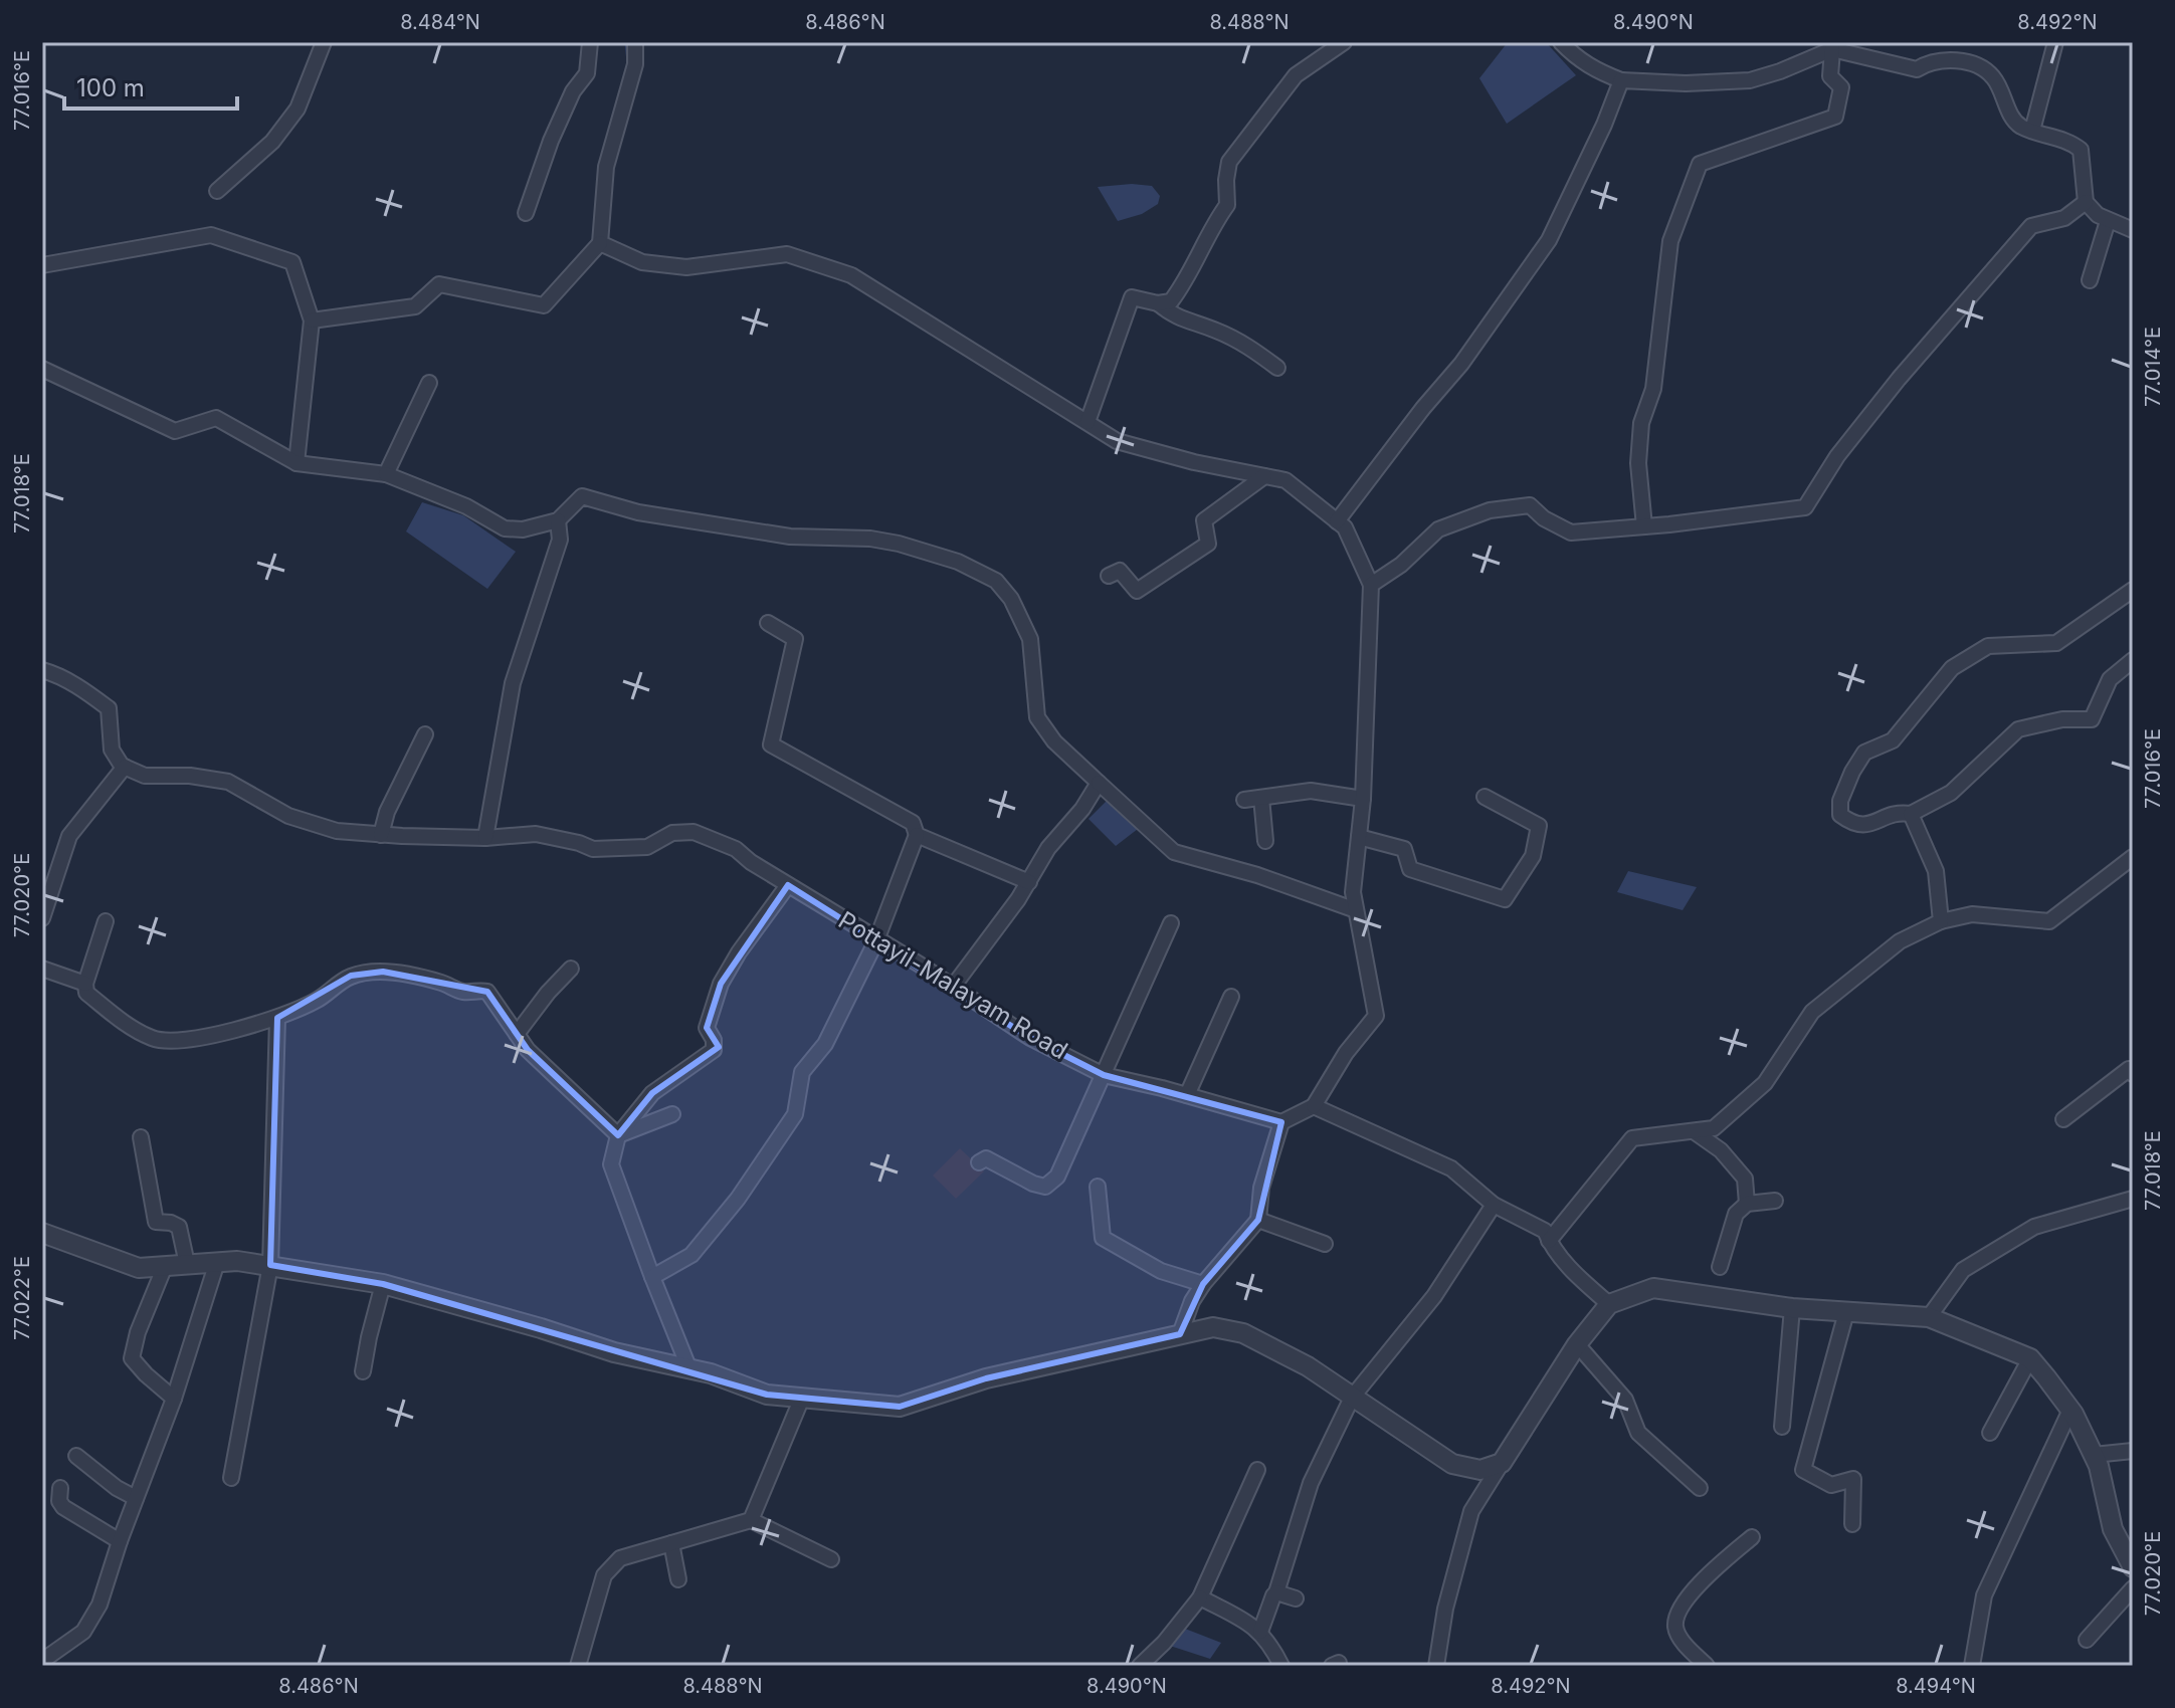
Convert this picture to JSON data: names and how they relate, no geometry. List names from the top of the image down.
{
  "streets": {
    "street": ["Pottayil-Malayam Road"]
  },
  "scale_bar": "100 m",
  "coordinates": [
    "8.484°N",
    "8.486°N",
    "8.488°N",
    "8.490°N",
    "8.492°N",
    "77.016°E",
    "77.014°E",
    "77.018°E",
    "77.020°E",
    "77.022°E",
    "8.494°N"
  ]
}
